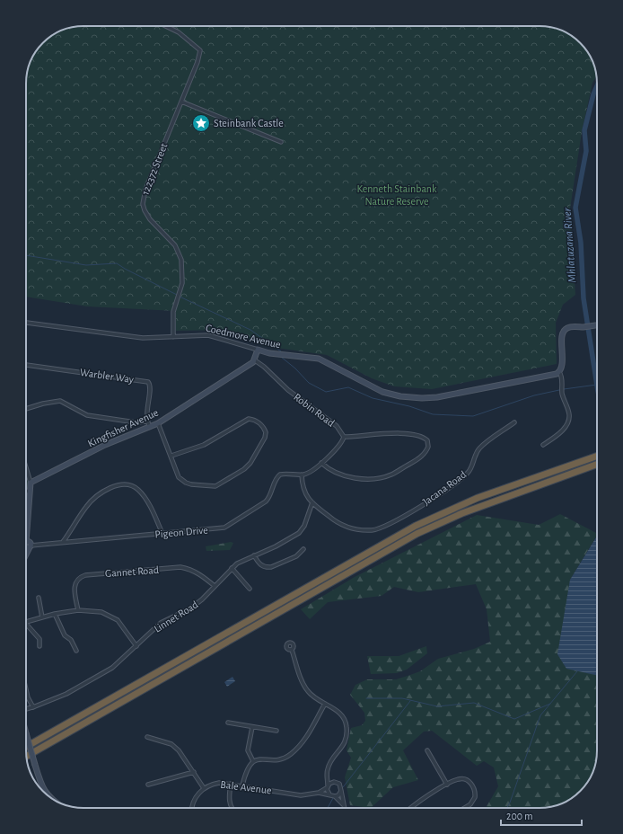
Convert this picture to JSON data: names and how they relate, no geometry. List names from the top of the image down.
{
  "streets": {
    "street": [
      "122372 Street",
      "Coedmore Avenue",
      "Warbler Way",
      "Robin Road",
      "Kingfisher Avenue",
      "Jacana Road",
      "Pigeon Drive",
      "Gannet Road",
      "Linnet Road",
      "Bale Avenue"
    ]
  },
  "crossings": [
    ["122372 Street", "Coedmore Avenue"],
    ["Robin Road", "Kingfisher Avenue"],
    ["Robin Road", "Pigeon Drive"],
    ["Jacana Road", "Linnet Road"],
    ["Gannet Road", "Linnet Road"]
  ],
  "water": ["Mhlatuzana River"],
  "parks": ["Kenneth Stainbank Nature Reserve"],
  "places": {
    "place": ["Steinbank Castle"]
  },
  "scale_bar": "200 m"
}
